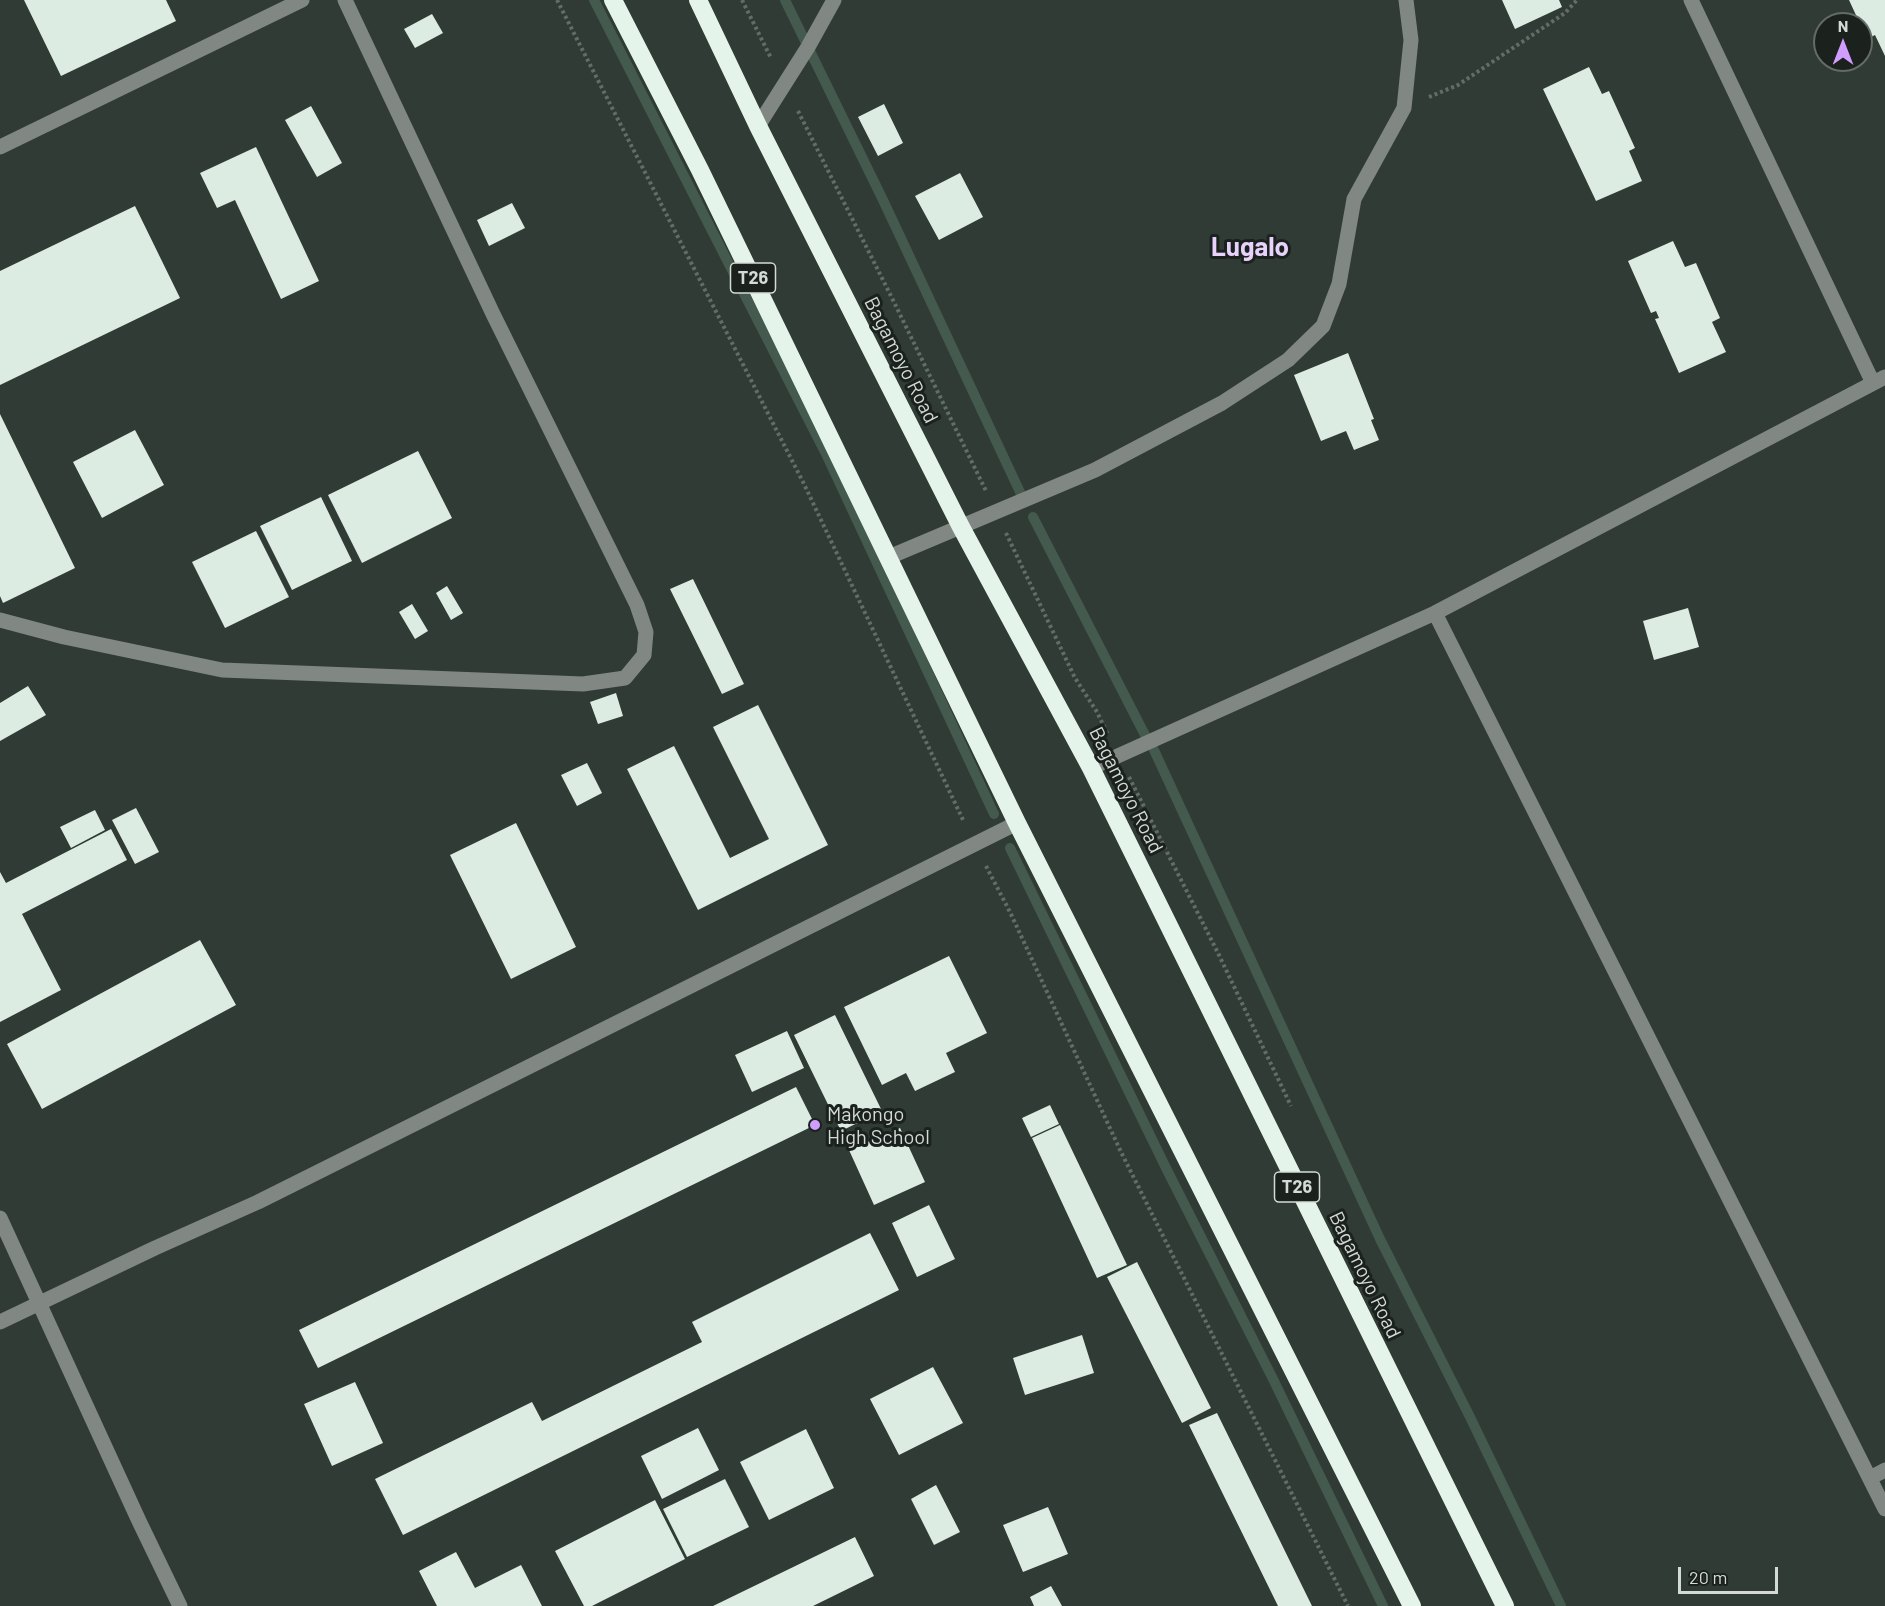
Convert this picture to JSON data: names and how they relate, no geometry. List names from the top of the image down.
{
  "streets": {
    "highway": ["T26", "Bagamoyo Road"]
  },
  "districts": ["Lugalo"],
  "places": ["Makongo High School"],
  "scale_bar": "20 m",
  "north": "top"
}
